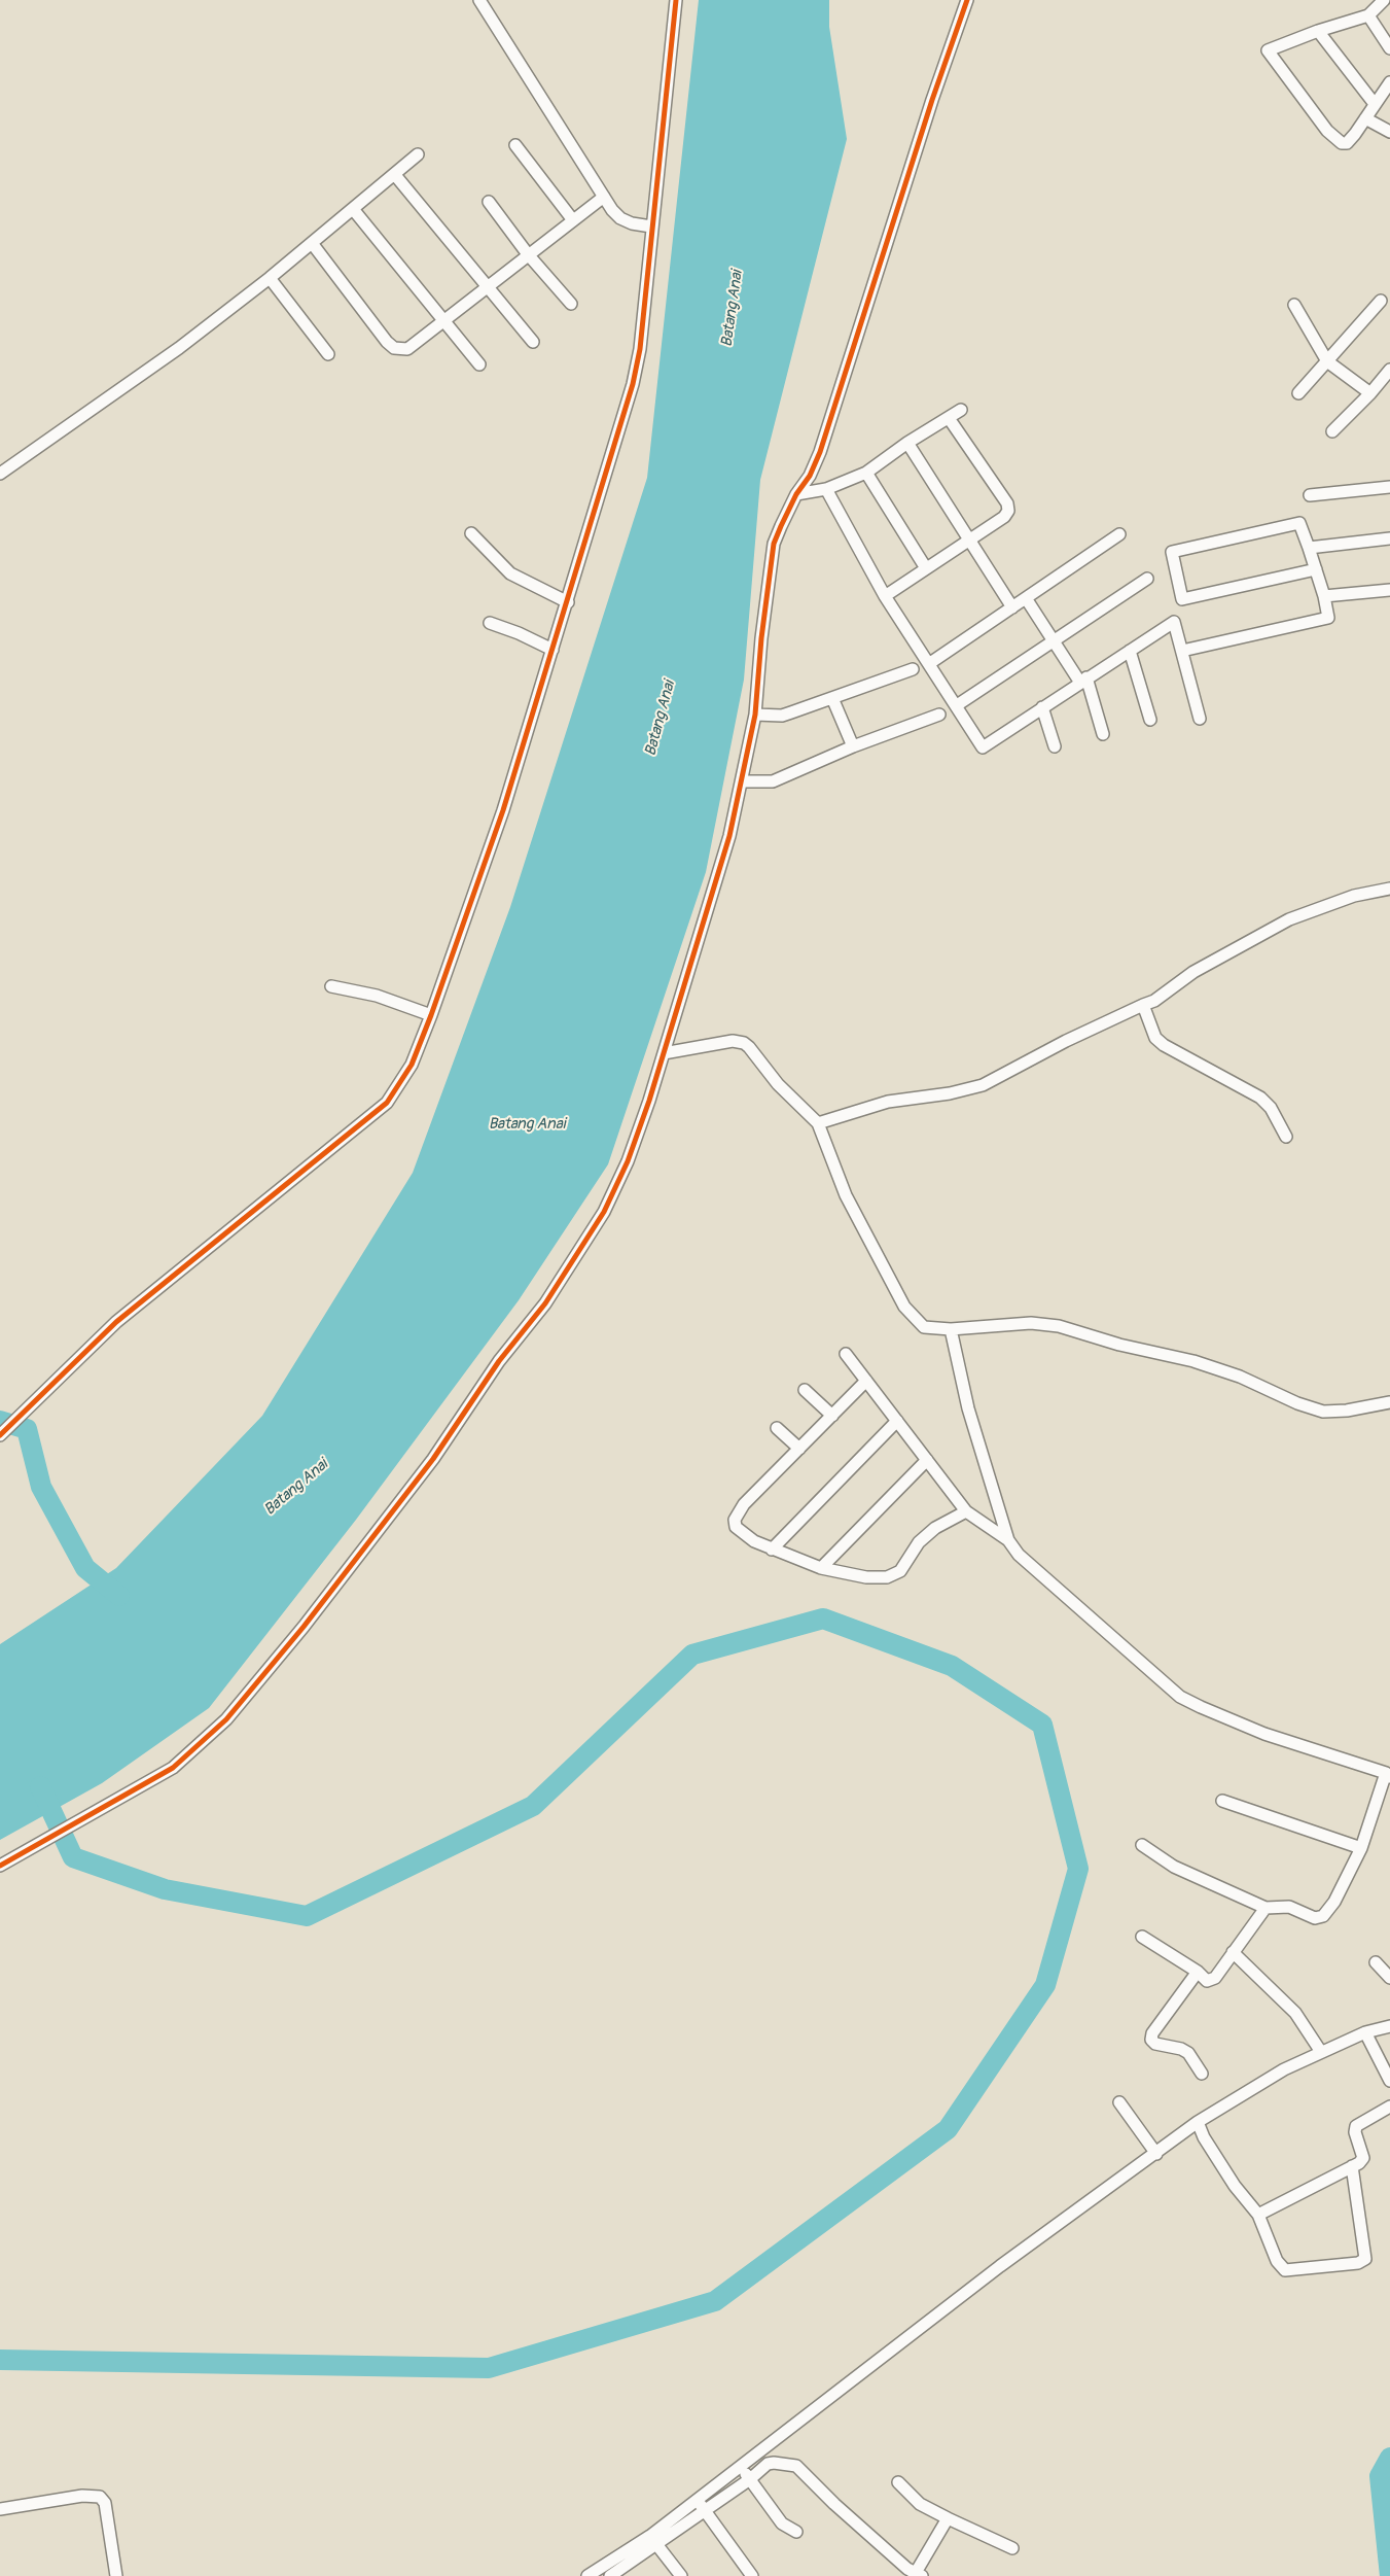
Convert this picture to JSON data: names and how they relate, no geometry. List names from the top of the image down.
{
  "water": ["Batang Anai"]
}
